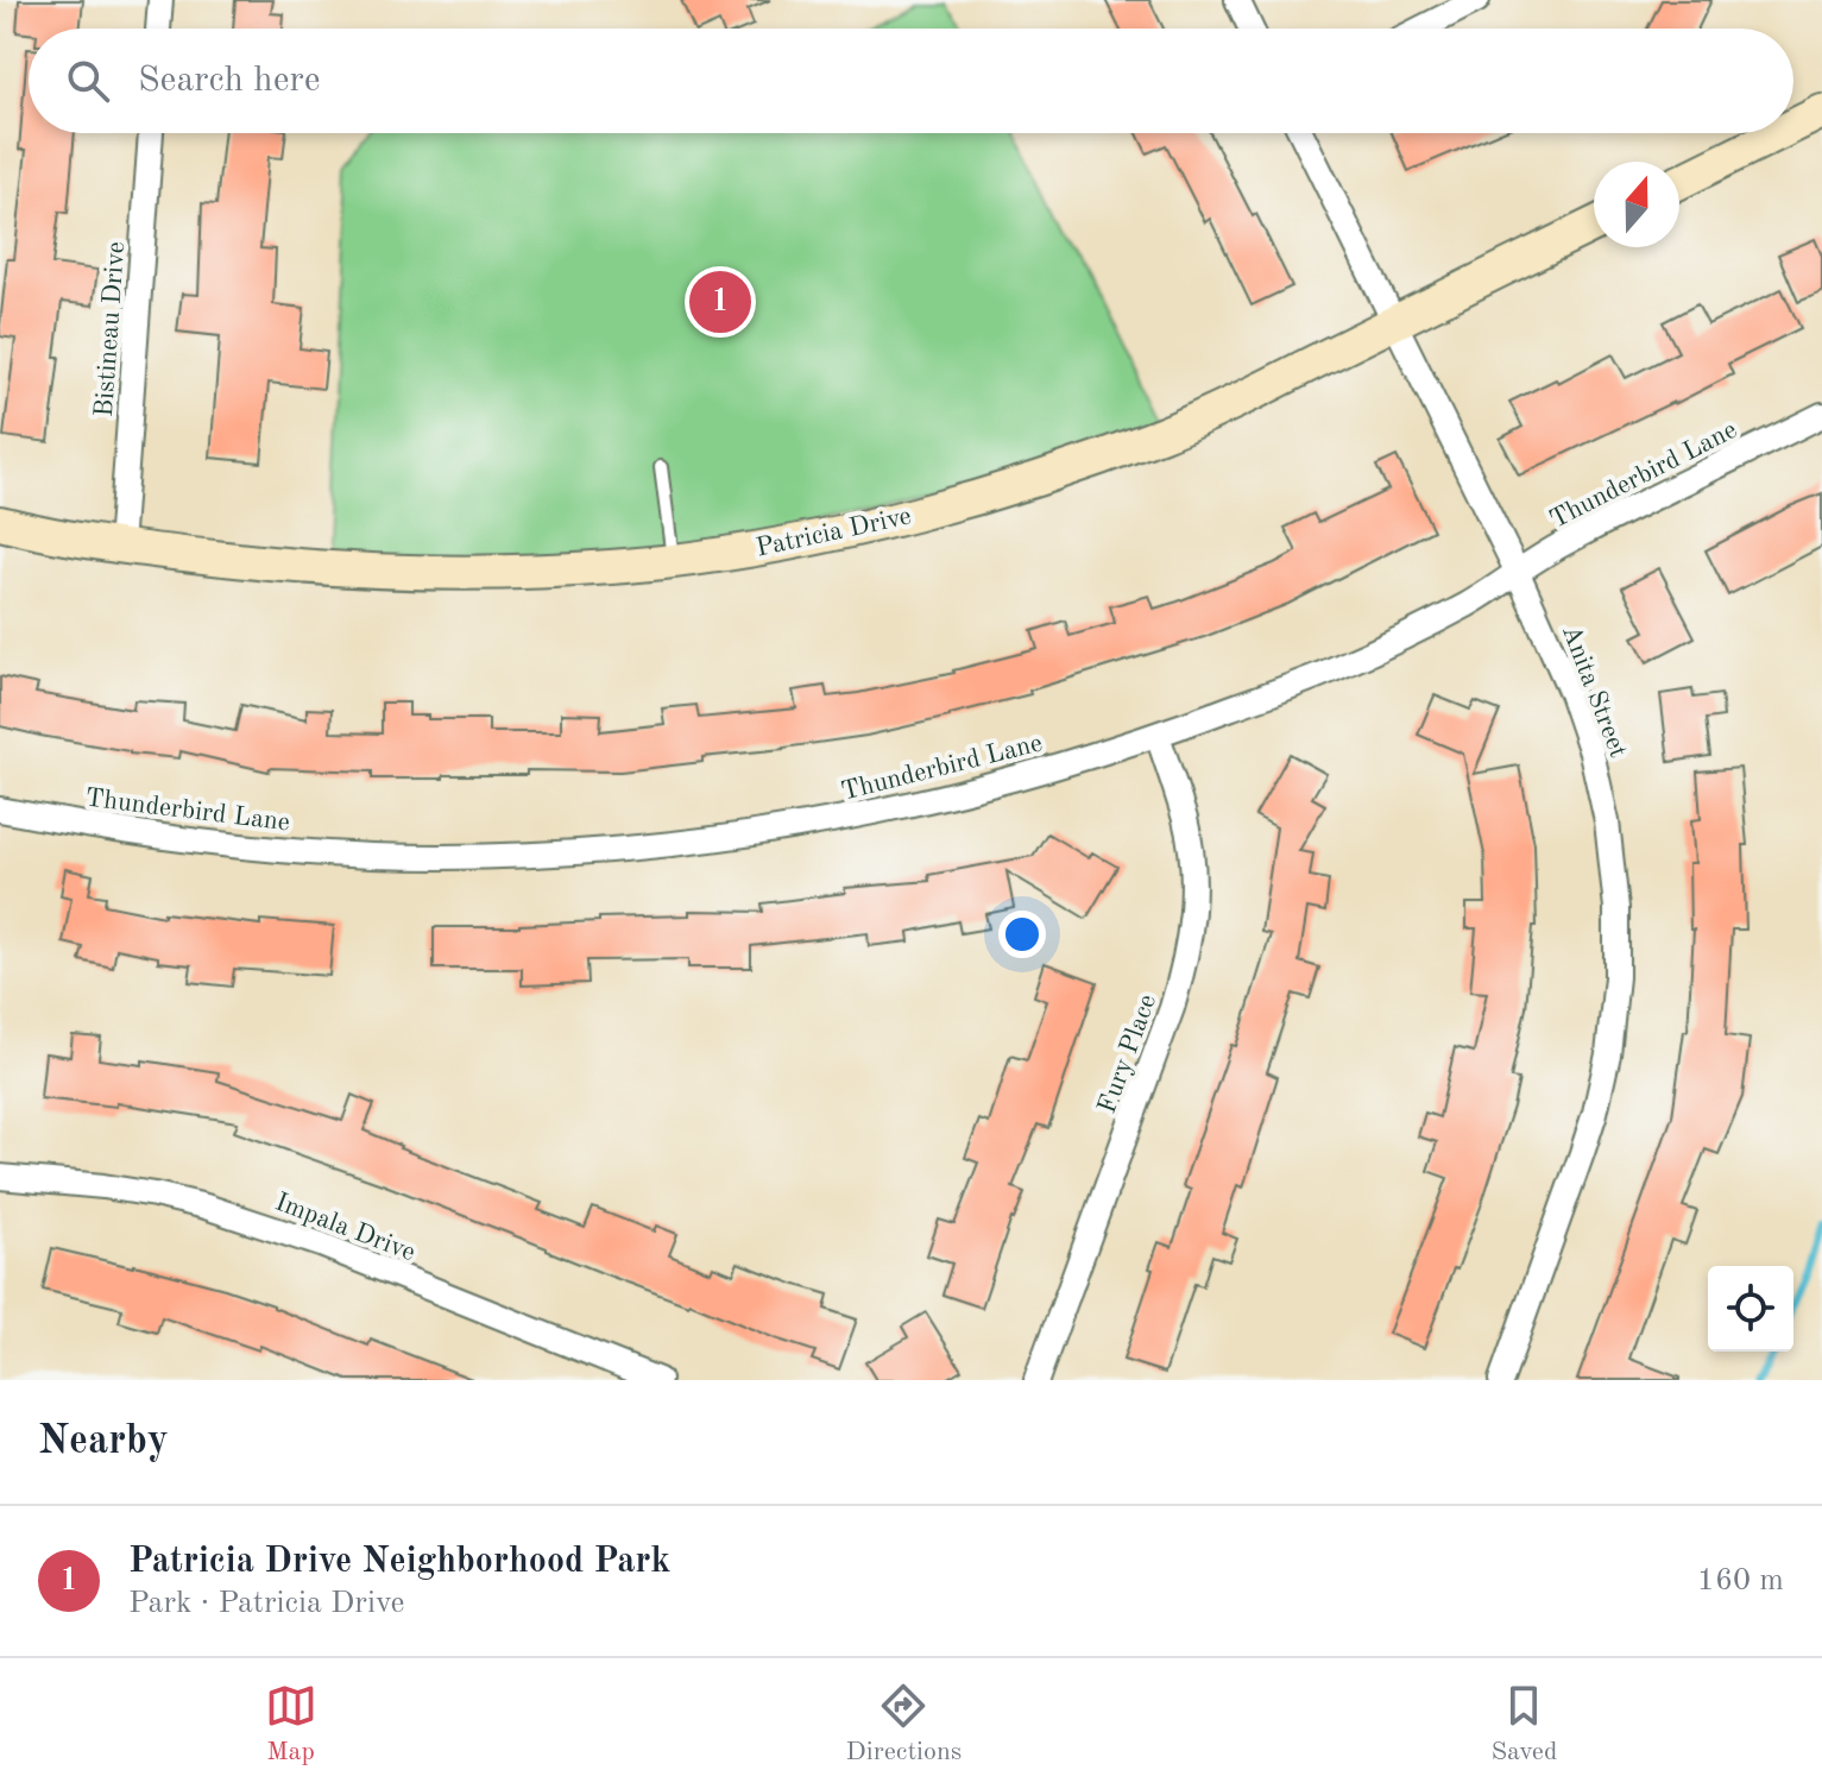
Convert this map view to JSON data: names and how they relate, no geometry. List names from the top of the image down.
{
  "streets": {
    "street": [
      "Bistineau Drive",
      "Thunderbird Lane",
      "Patricia Drive",
      "Anita Street",
      "Fury Place",
      "Impala Drive"
    ]
  },
  "crossings": [
    ["Bistineau Drive", "Patricia Drive"],
    ["Thunderbird Lane", "Anita Street"],
    ["Thunderbird Lane", "Fury Place"],
    ["Patricia Drive", "Anita Street"]
  ],
  "north": "top",
  "page": {
    "search": "Search here",
    "pins": "1",
    "heading": "Nearby",
    "list": [
      {
        "mark": "1",
        "name": "Patricia Drive Neighborhood Park",
        "note": "Park · Patricia Drive",
        "value": "160 m"
      }
    ],
    "nav": ["Map", "Directions", "Saved"]
  }
}
